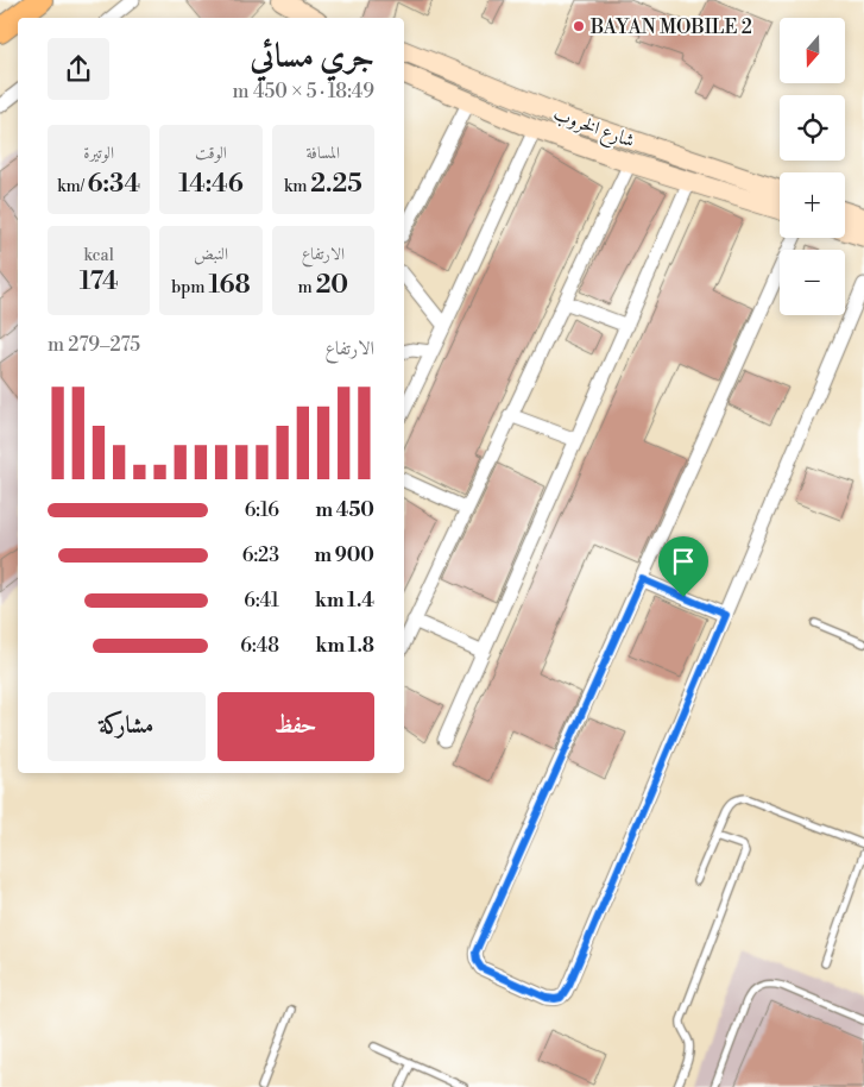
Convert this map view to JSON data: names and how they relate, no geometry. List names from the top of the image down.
{
  "streets": {
    "main road": ["شارع الخروب"]
  },
  "places": ["BAYAN MOBILE 2"],
  "north": "bottom",
  "page": {
    "map_buttons": ["+", "−"],
    "heading": ["جري مسائي", "18:49 · 5 × 450 m"],
    "stats": [
      ["المسافة", "2.25 km"],
      ["الوقت", "14:46"],
      ["الوتيرة", "6:34 /km"],
      ["الارتفاع", "20 m"],
      ["النبض", "168 bpm"],
      ["kcal", "174"]
    ],
    "chart": ["الارتفاع", "275–279 m"],
    "list": [
      {
        "name": "450 m",
        "note": "6:16"
      },
      {
        "name": "900 m",
        "note": "6:23"
      },
      {
        "name": "1.4 km",
        "note": "6:41"
      },
      {
        "name": "1.8 km",
        "note": "6:48"
      }
    ],
    "buttons": ["حفظ", "مشاركة"]
  }
}
